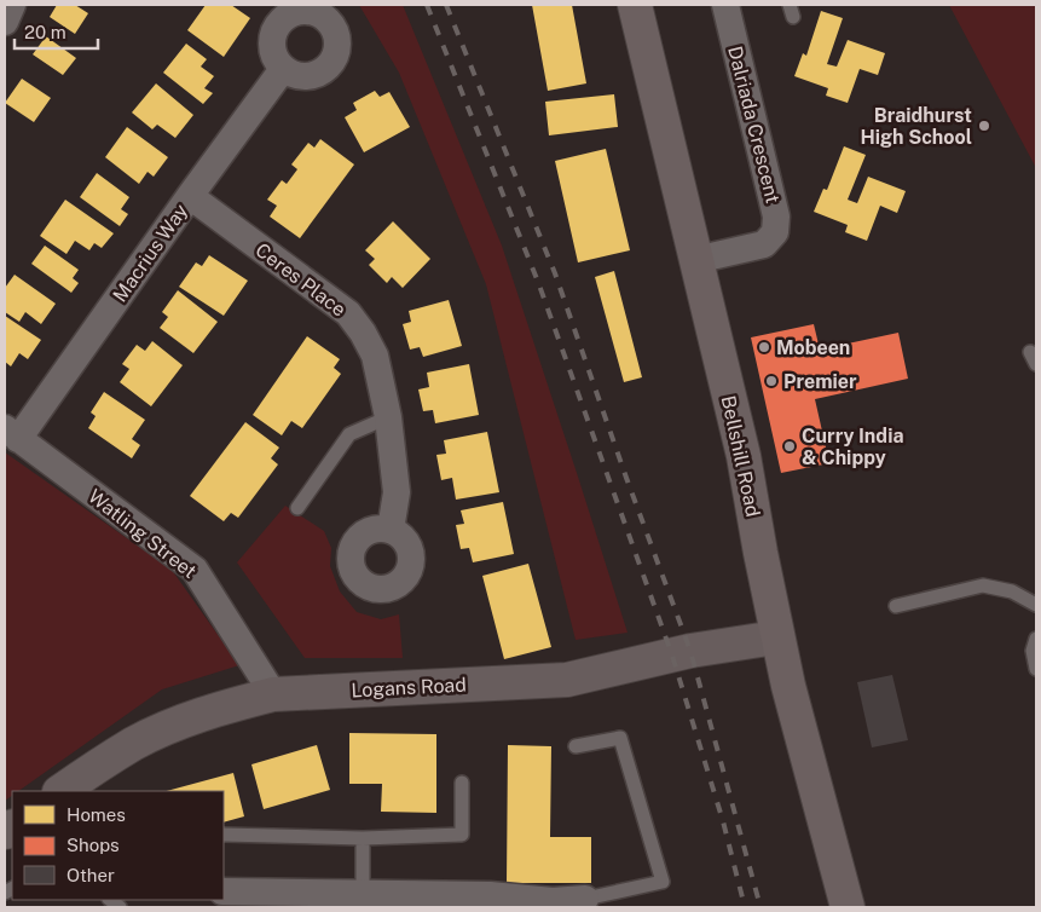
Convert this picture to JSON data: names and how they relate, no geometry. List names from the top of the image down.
{
  "streets": {
    "main road": ["Bellshill Road"],
    "street": [
      "Dalriada Crescent",
      "Macrius Way",
      "Ceres Place",
      "Watling Street",
      "Logans Road"
    ]
  },
  "crossings": [
    ["Dalriada Crescent", "Bellshill Road"],
    ["Macrius Way", "Ceres Place"],
    ["Macrius Way", "Watling Street"],
    ["Bellshill Road", "Logans Road"],
    ["Watling Street", "Logans Road"]
  ],
  "places": [
    "Braidhurst High School",
    "Mobeen",
    "Premier",
    "Curry India & Chippy"
  ],
  "legend": ["Homes", "Shops", "Other"],
  "scale_bar": "20 m"
}
